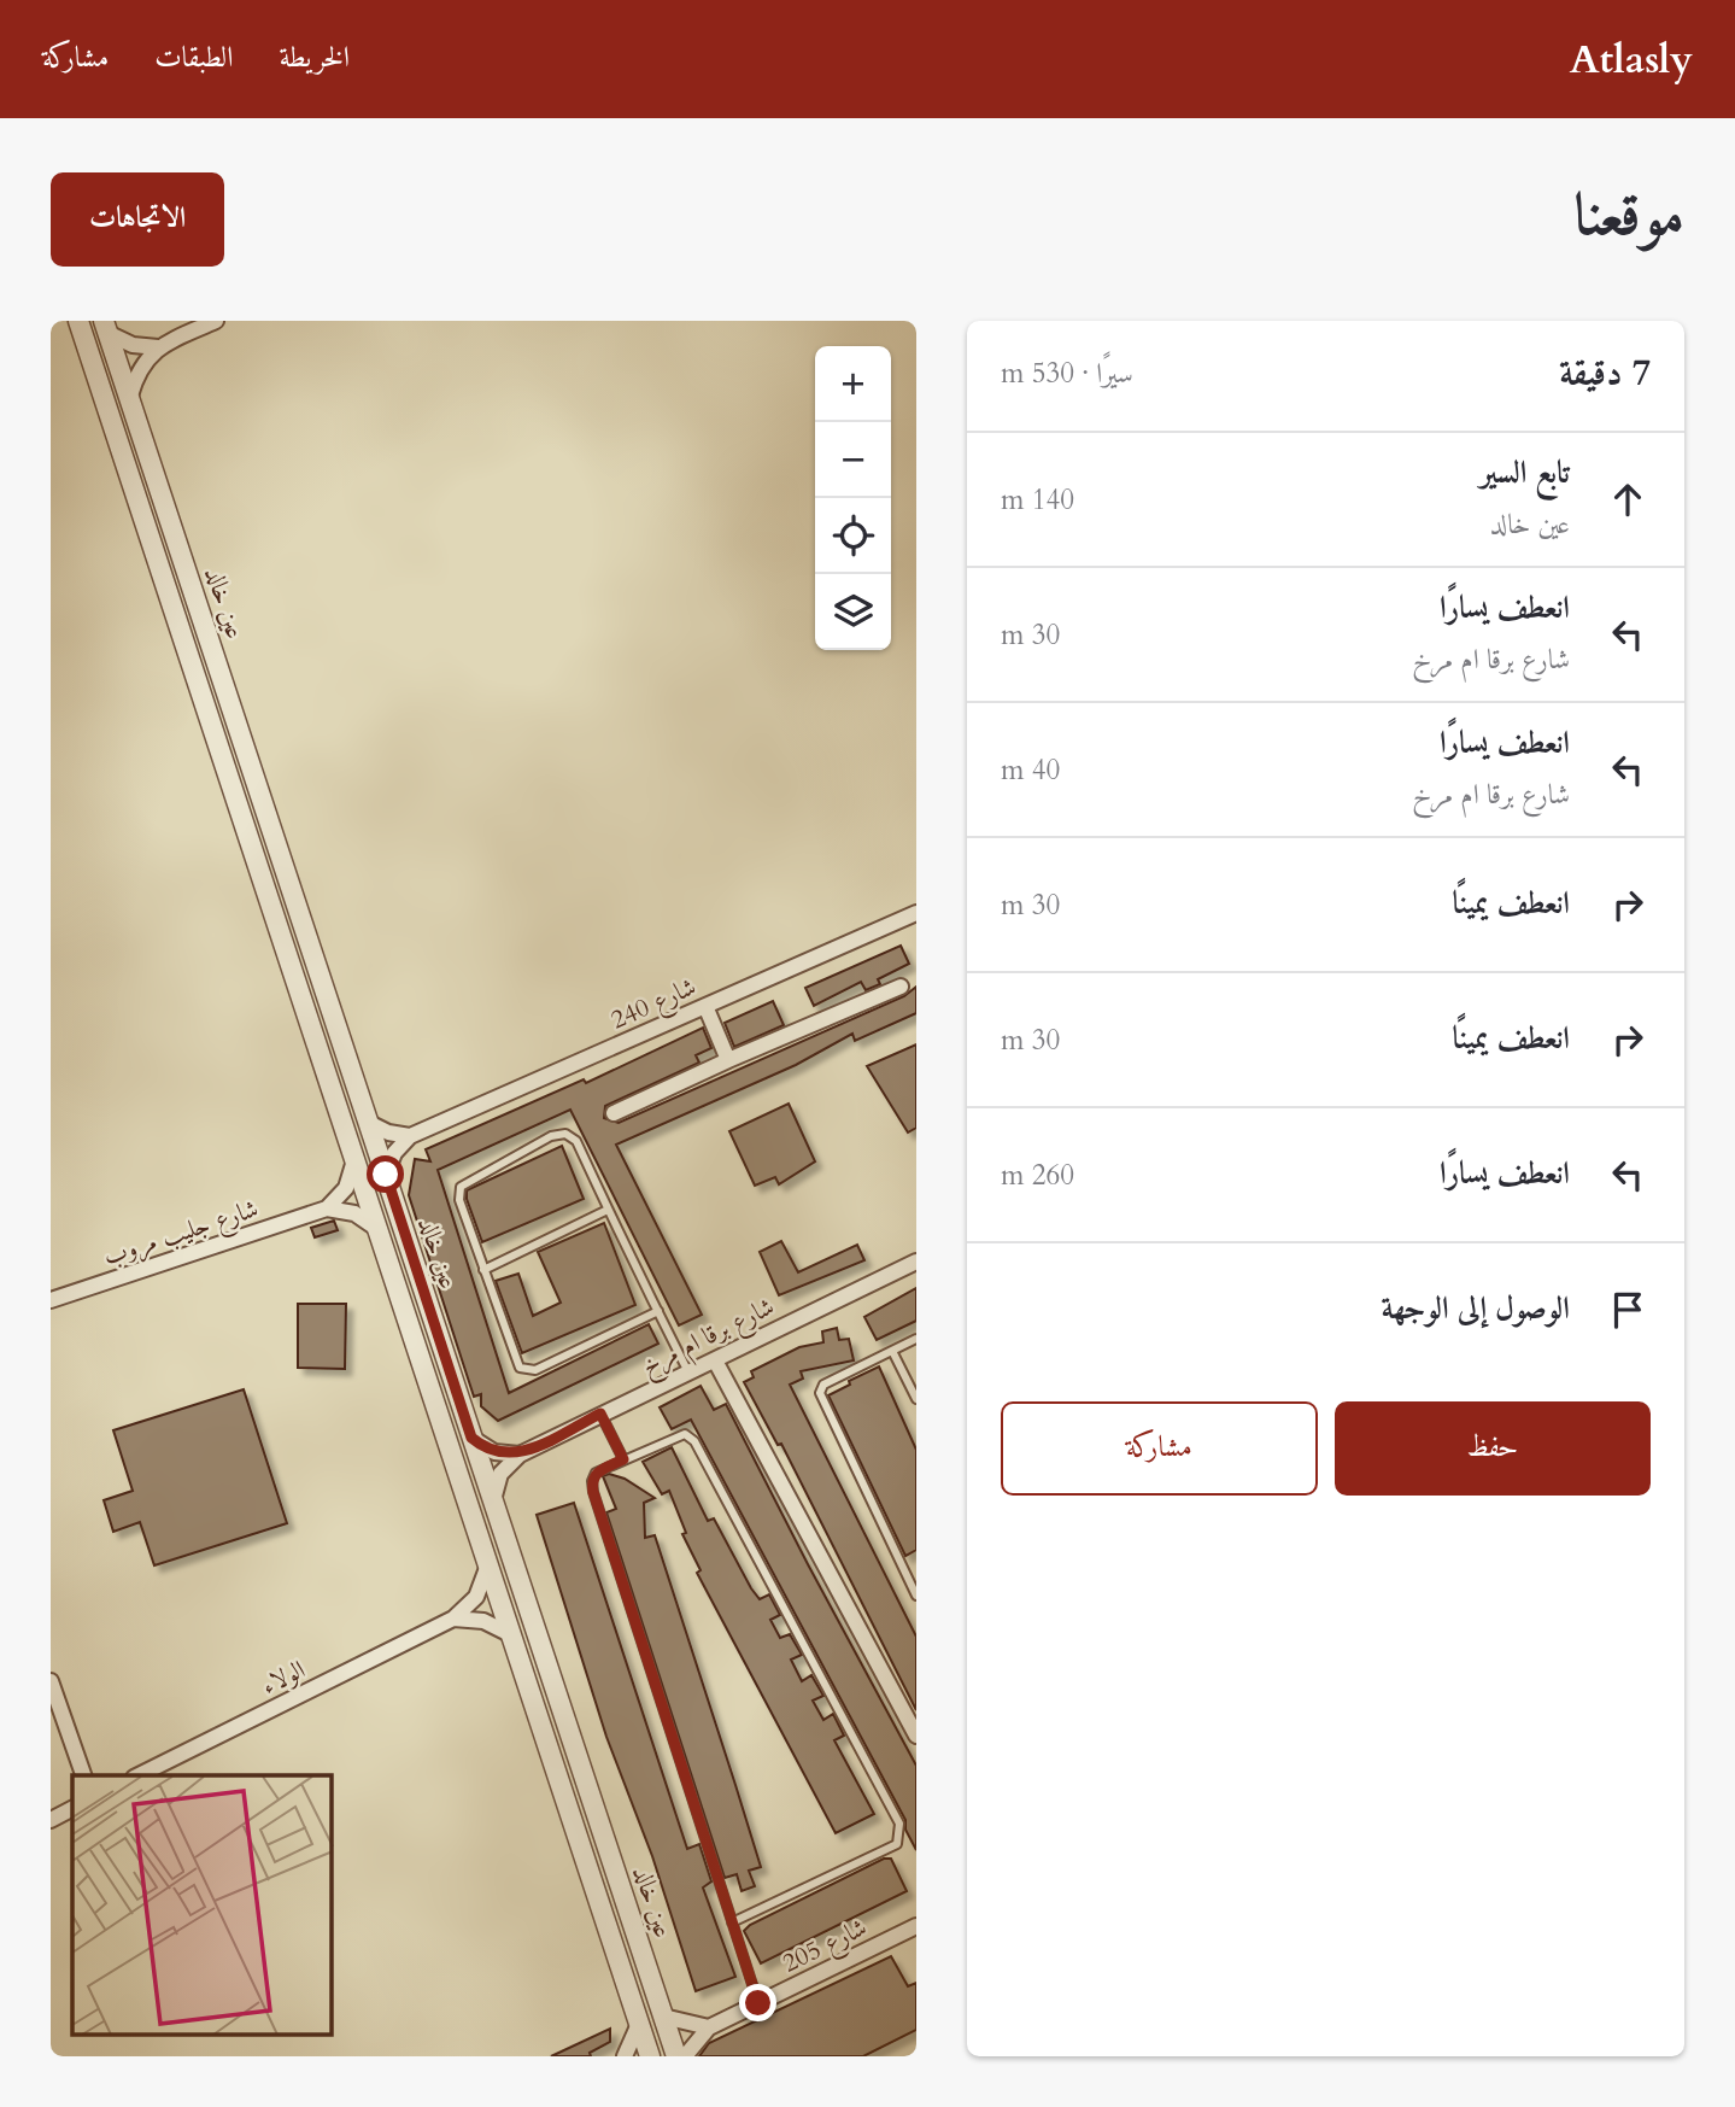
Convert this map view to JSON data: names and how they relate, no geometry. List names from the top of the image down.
{
  "streets": {
    "street": [
      "عين خالد",
      "شارع 240",
      "شارع جليب مروب",
      "شارع برقا ام مرخ",
      "الولاء",
      "شارع 205"
    ]
  },
  "crossings": [
    ["عين خالد", "شارع برقا ام مرخ"],
    ["عين خالد", "الولاء"]
  ],
  "page": {
    "header": "Atlasly",
    "nav": ["الخريطة", "الطبقات", "مشاركة"],
    "title": "موقعنا",
    "buttons": [
      "الاتجاهات",
      ["حفظ", "مشاركة"]
    ],
    "heading": ["7 دقيقة", "سيرًا · 530 m"],
    "map_buttons": ["+", "−"],
    "list": [
      ["تابع السير", "عين خالد", "140 m"],
      ["انعطف يسارًا", "شارع برقا ام مرخ", "30 m"],
      ["انعطف يسارًا", "شارع برقا ام مرخ", "40 m"],
      ["انعطف يمينًا", "30 m"],
      ["انعطف يمينًا", "30 m"],
      ["انعطف يسارًا", "260 m"],
      "الوصول إلى الوجهة"
    ]
  }
}
